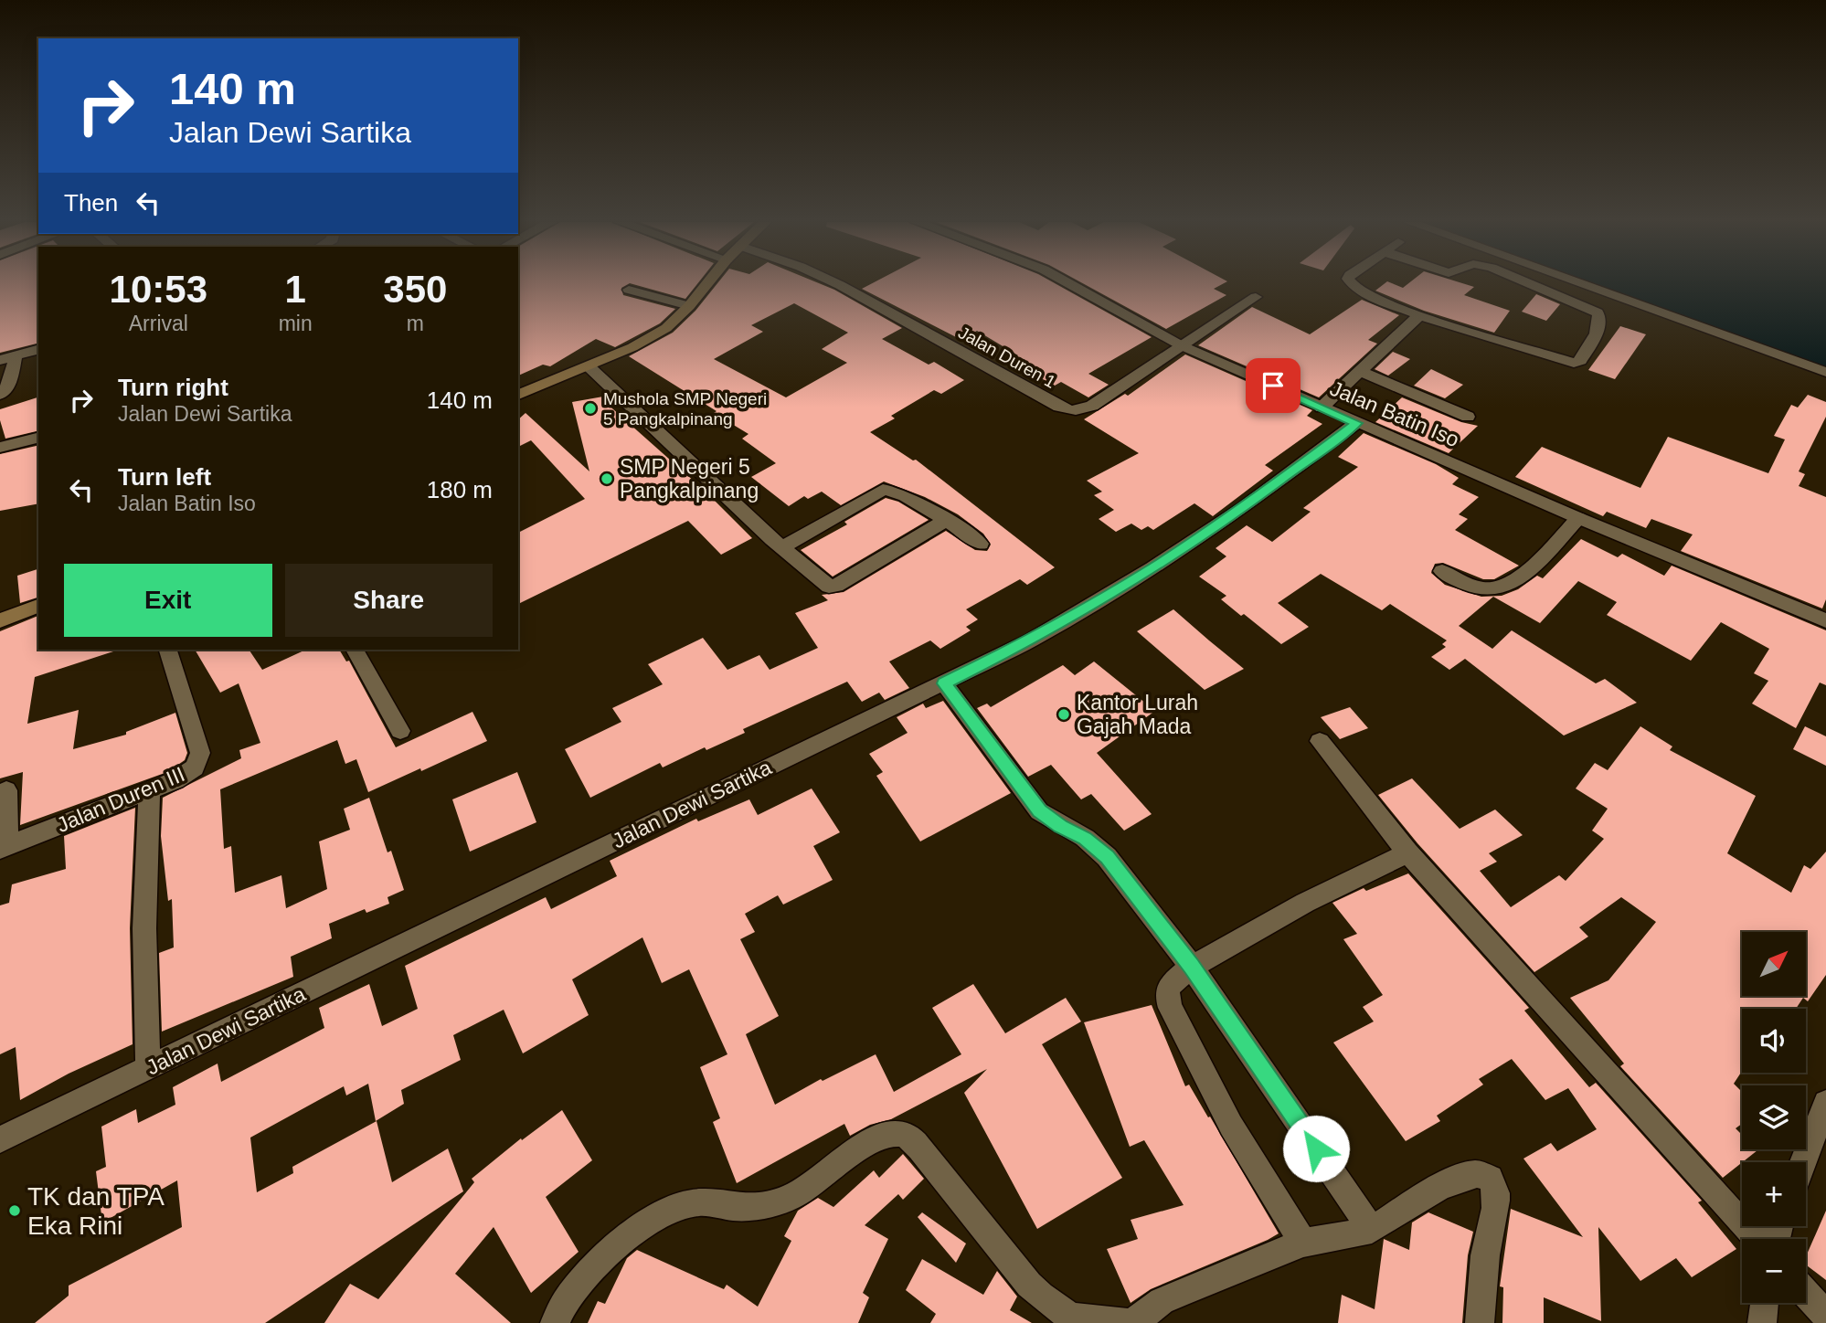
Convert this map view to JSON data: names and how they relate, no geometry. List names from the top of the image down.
{
  "streets": {
    "street": [
      "Jalan Duren 1",
      "Jalan Batin Iso",
      "Jalan Duren III",
      "Jalan Dewi Sartika"
    ]
  },
  "crossings": [
    ["Jalan Duren 1", "Jalan Batin Iso"],
    ["Jalan Batin Iso", "Jalan Dewi Sartika"]
  ],
  "places": [
    "Mushola SMP Negeri 5 Pangkalpinang",
    "SMP Negeri 5 Pangkalpinang",
    "Kantor Lurah Gajah Mada",
    "TK dan TPA Eka Rini"
  ],
  "north": "top right",
  "page": {
    "turn": ["140 m", "Jalan Dewi Sartika"],
    "then": "Then",
    "eta": [
      "10:53",
      "Arrival",
      "1",
      "min",
      "350",
      "m"
    ],
    "list": [
      {
        "name": "Turn right",
        "note": "Jalan Dewi Sartika",
        "value": "140 m"
      },
      {
        "name": "Turn left",
        "note": "Jalan Batin Iso",
        "value": "180 m"
      }
    ],
    "buttons": ["Exit", "Share"],
    "map_buttons": ["+", "−"]
  }
}
